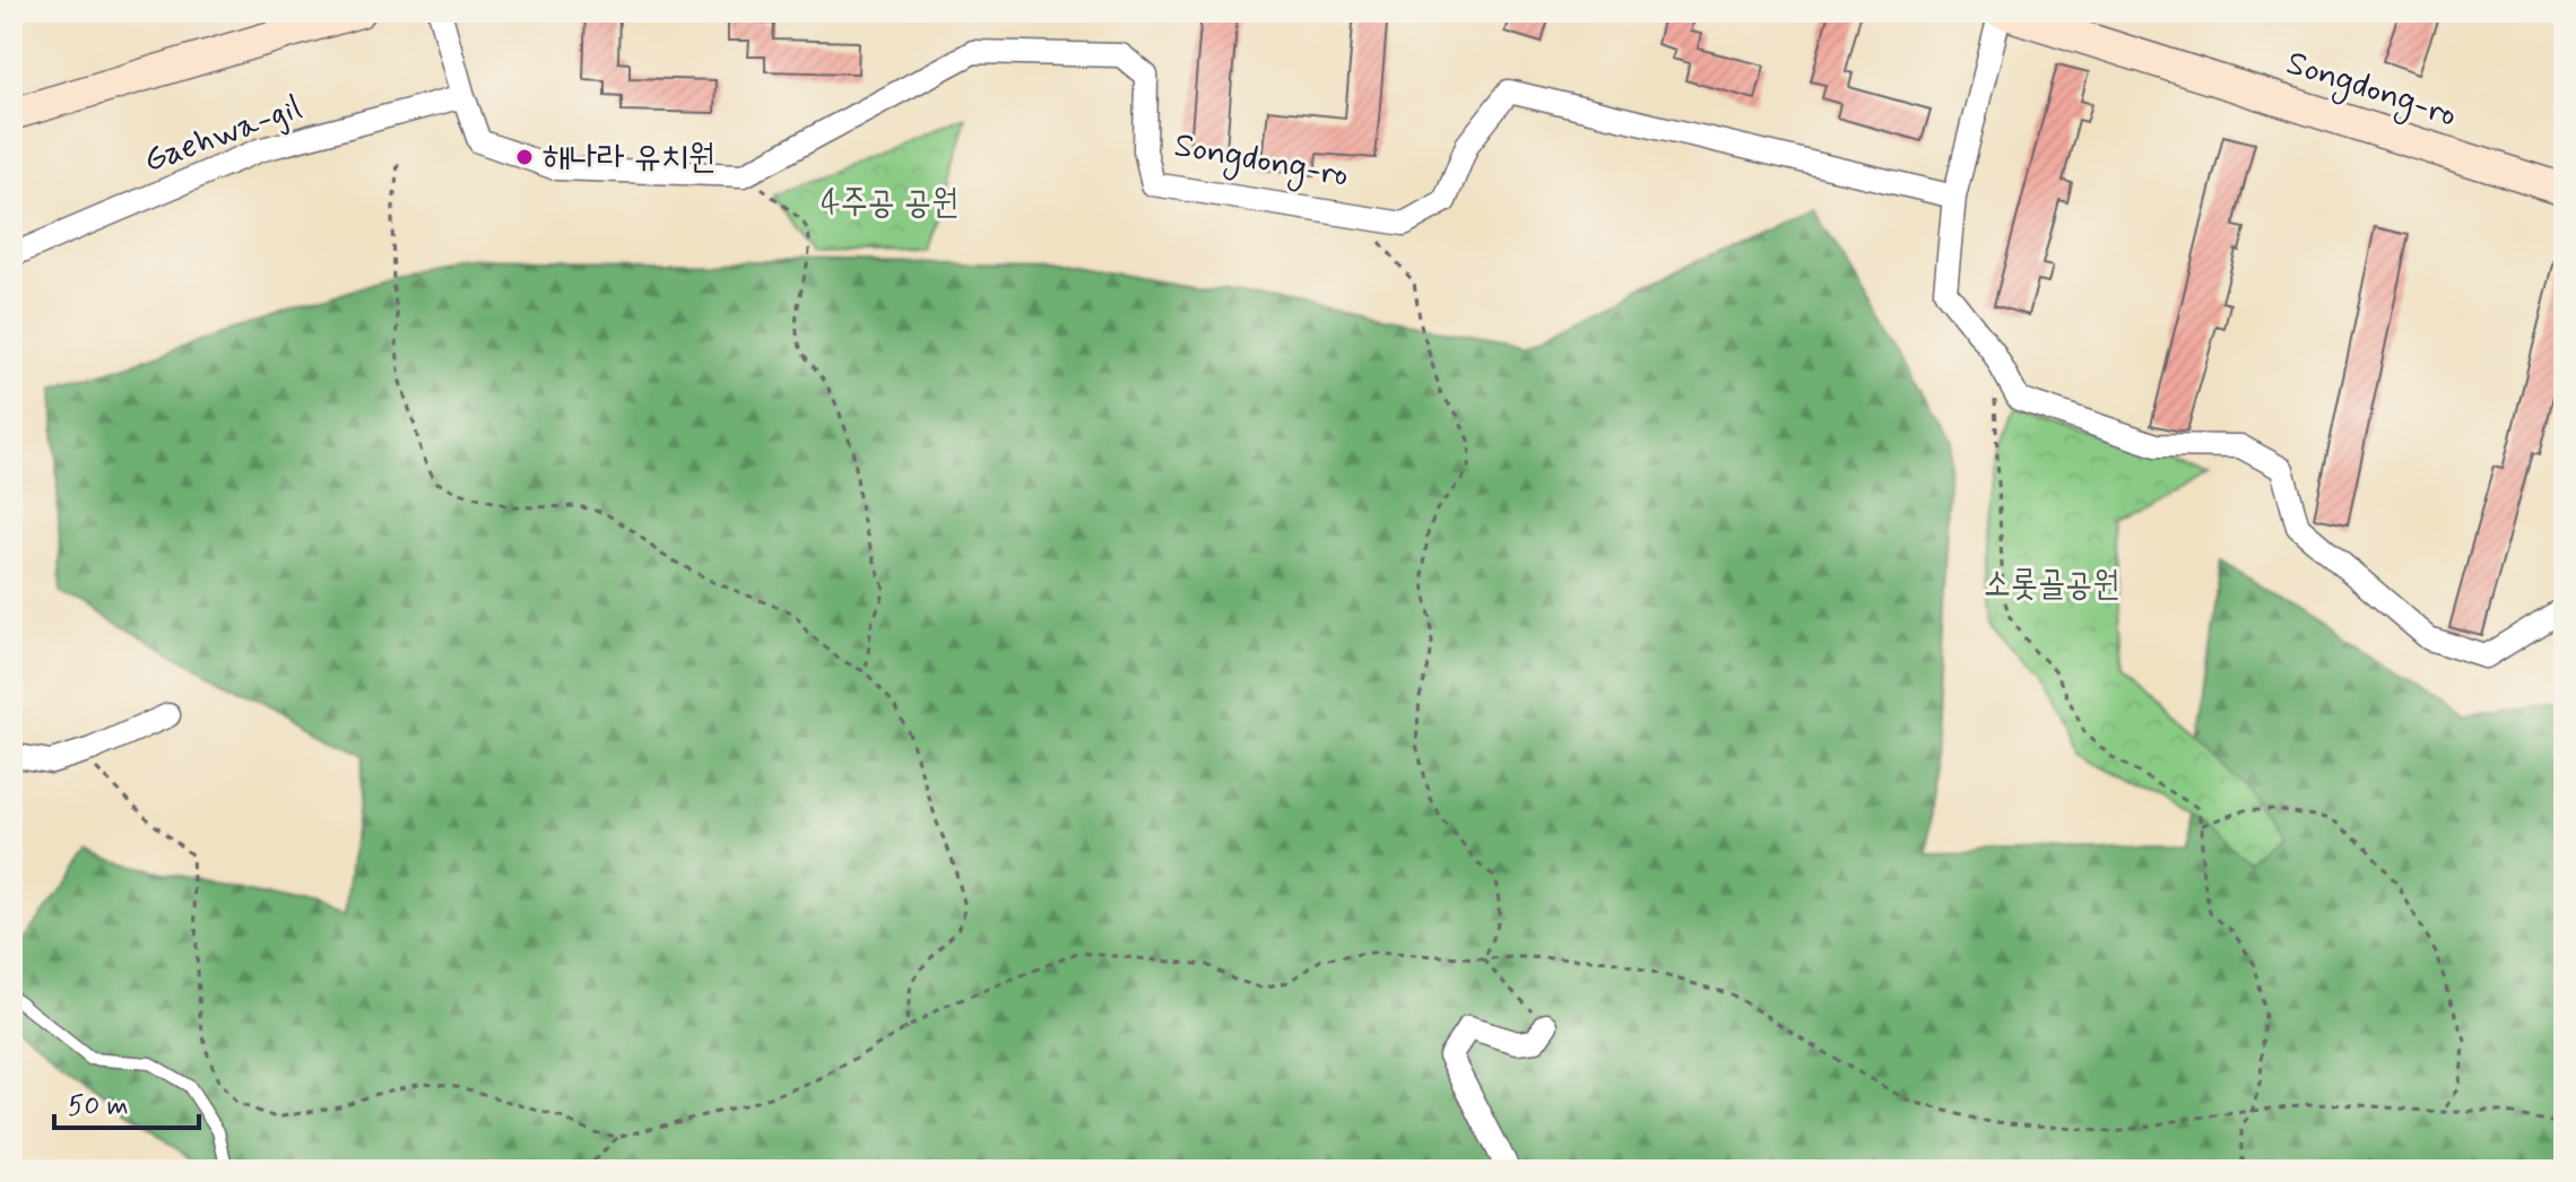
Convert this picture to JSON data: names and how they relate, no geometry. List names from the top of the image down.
{
  "streets": {
    "street": ["Songdong-ro", "Gaehwa-gil"]
  },
  "crossings": [
    ["Songdong-ro", "Gaehwa-gil"]
  ],
  "parks": ["4주공 공원", "소롯골공원"],
  "places": ["해나라 유치원"],
  "scale_bar": "50 m"
}
